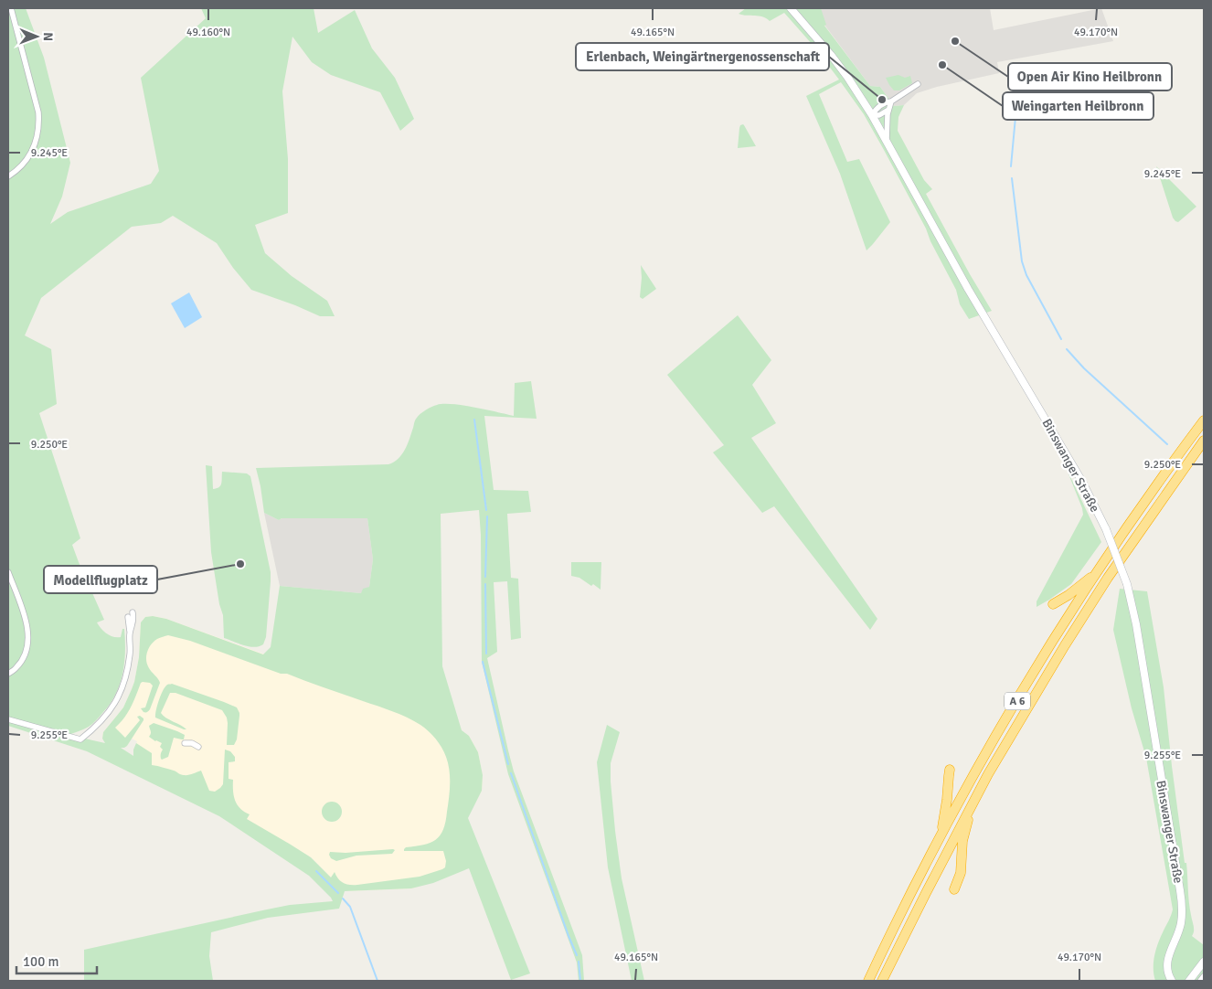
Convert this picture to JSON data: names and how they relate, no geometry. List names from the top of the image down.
{
  "streets": {
    "highway": ["A 6"],
    "main road": ["Binswanger Straße"]
  },
  "places": [
    "Open Air Kino Heilbronn",
    "Weingarten Heilbronn",
    "Erlenbach, Weingärtnergenossenschaft",
    "Modellflugplatz"
  ],
  "scale_bar": "100 m",
  "north": "right",
  "coordinates": [
    "49.160°N",
    "49.165°N",
    "49.170°N",
    "9.245°E",
    "9.250°E",
    "9.255°E"
  ]
}
